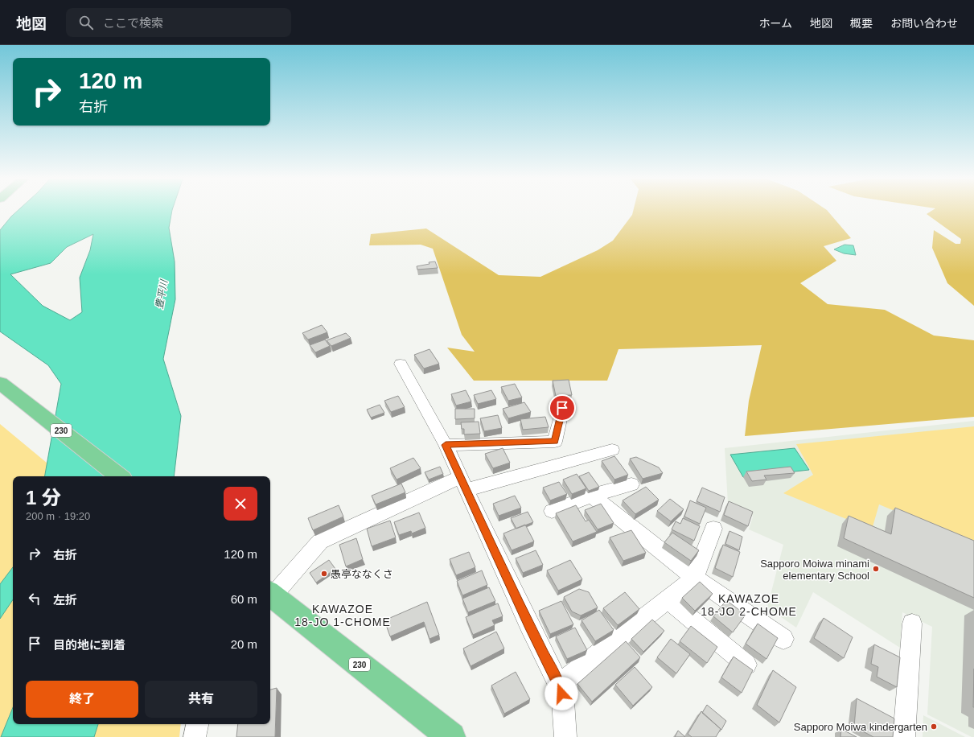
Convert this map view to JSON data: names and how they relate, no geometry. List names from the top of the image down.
{
  "streets": {
    "highway": ["230"]
  },
  "districts": ["KAWAZOE 18-JO 2-CHOME", "KAWAZOE 18-JO 1-CHOME"],
  "water": ["豊平川"],
  "places": ["Sapporo Moiwa minami elementary School", "愚亭ななくさ", "Sapporo Moiwa kindergarten"],
  "page": {
    "header": "地図",
    "search": "ここで検索",
    "nav": [
      "ホーム",
      "地図",
      "概要",
      "お問い合わせ"
    ],
    "turn": ["120 m", "右折"],
    "heading": ["1 分", "200 m · 19:20"],
    "list": [
      {
        "name": "右折",
        "value": "120 m"
      },
      {
        "name": "左折",
        "value": "60 m"
      },
      {
        "name": "目的地に到着",
        "value": "20 m"
      }
    ],
    "buttons": ["終了", "共有"]
  }
}
